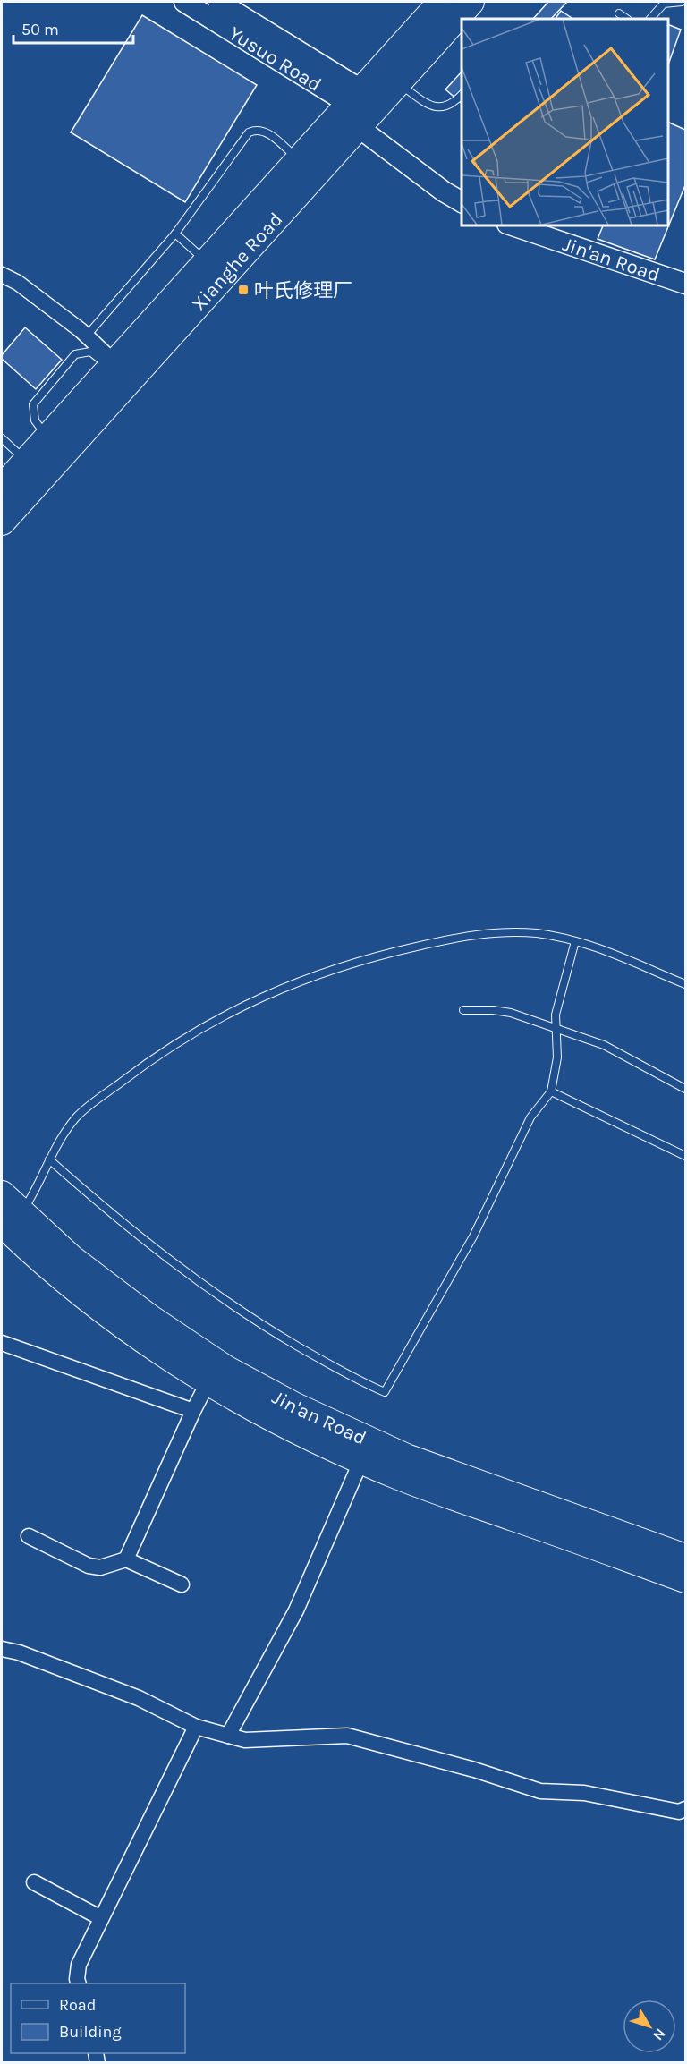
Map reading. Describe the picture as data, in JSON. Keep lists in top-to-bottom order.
{
  "streets": {
    "highway": ["Jin'an Road", "Xianghe Road"],
    "street": ["Yusuo Road"]
  },
  "crossings": [
    ["Yusuo Road", "Xianghe Road"]
  ],
  "places": {
    "transit": ["叶氏修理厂"]
  },
  "legend": ["Road", "Building"],
  "scale_bar": "50 m",
  "north": "bottom right"
}
